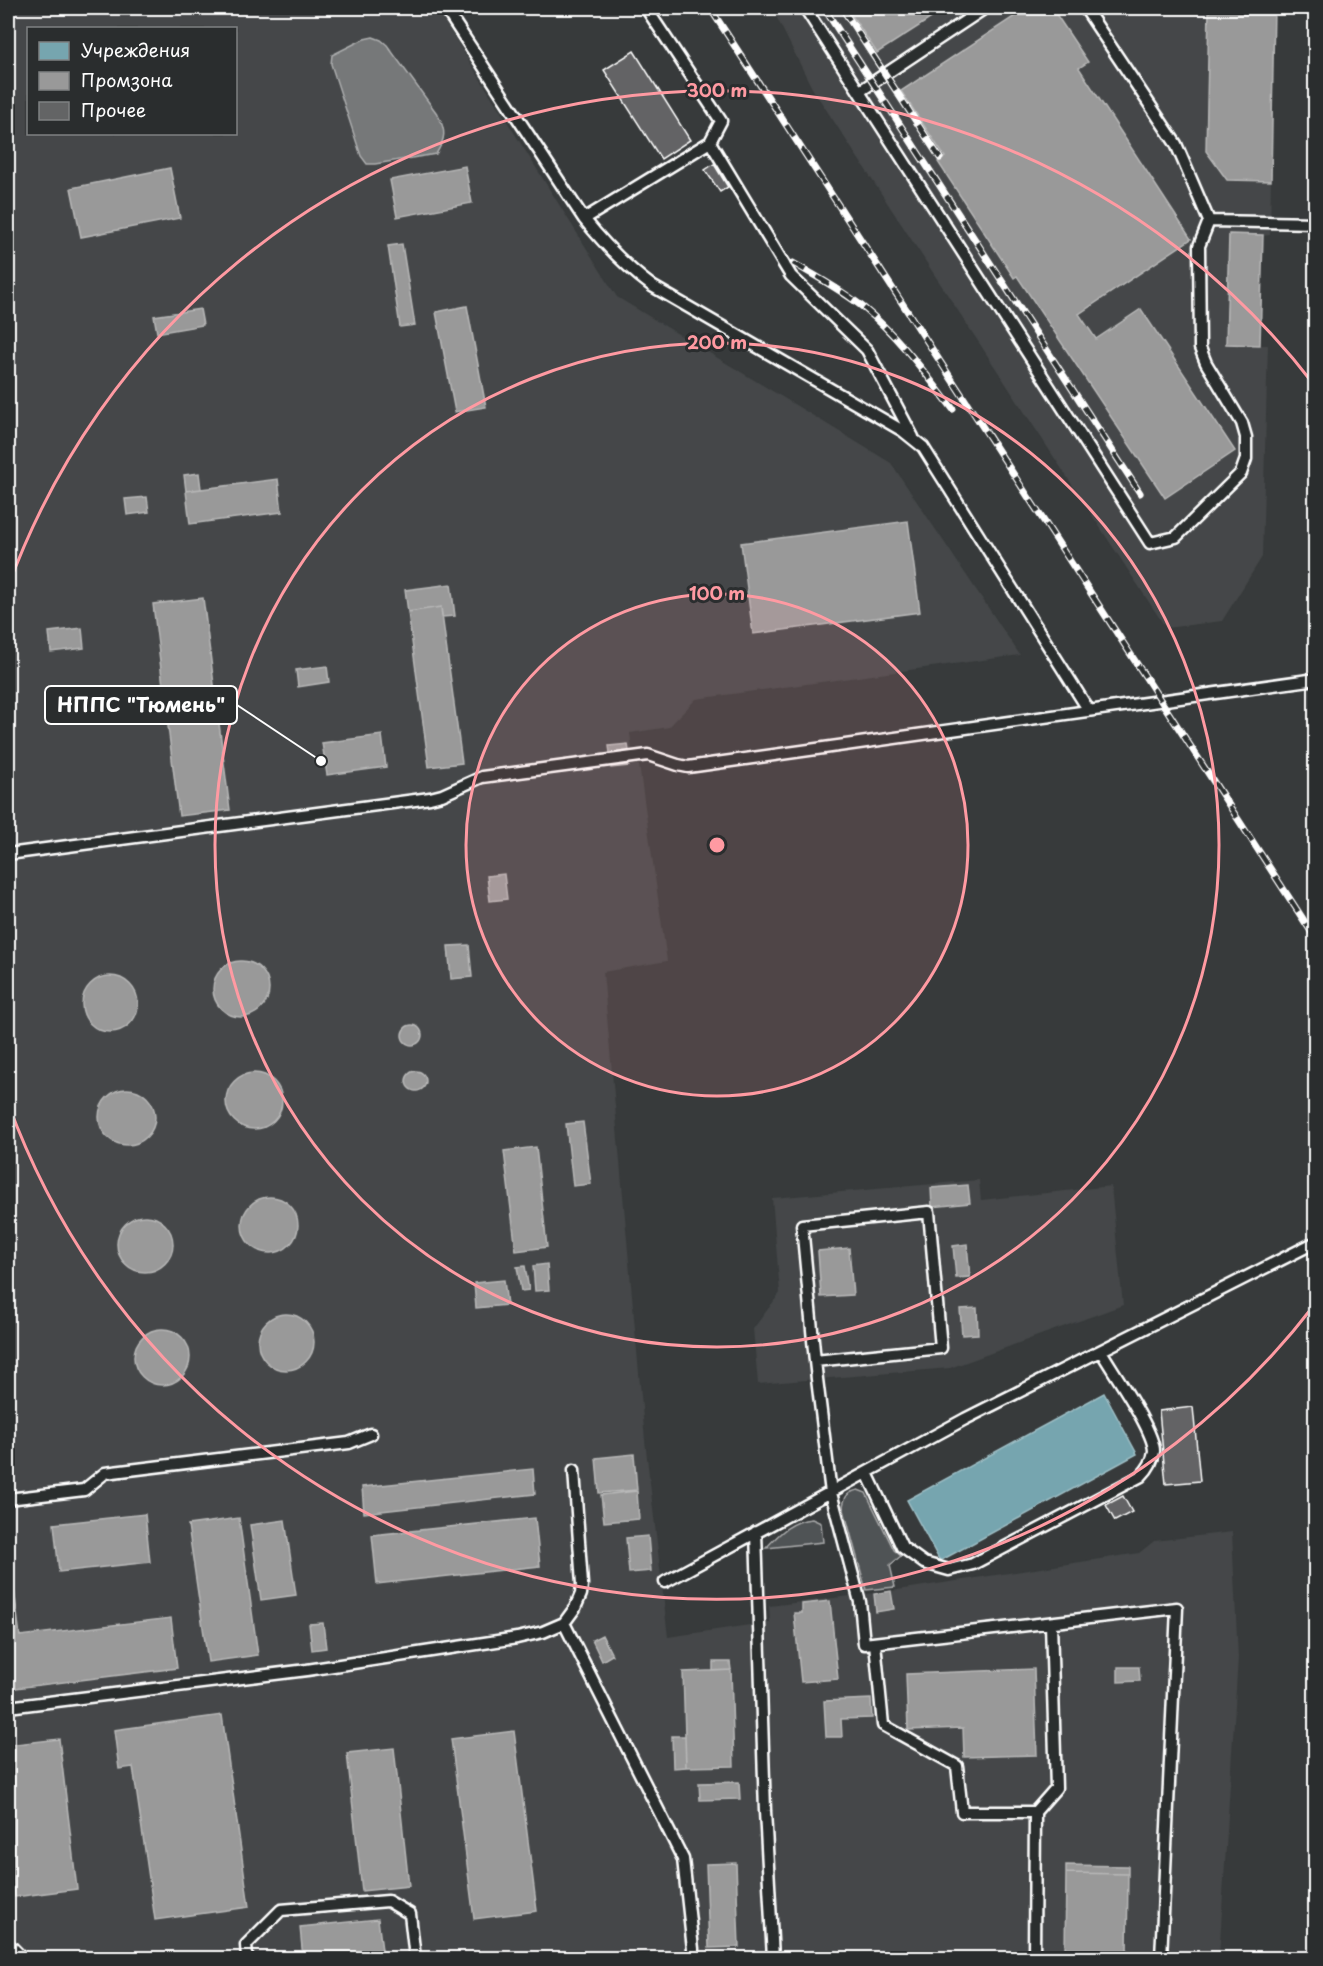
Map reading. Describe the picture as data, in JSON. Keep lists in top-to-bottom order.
{
  "places": ["НППС \"Тюмень\""],
  "legend": ["Учреждения", "Промзона", "Прочее"],
  "rings": ["300 m", "200 m", "100 m"]
}
